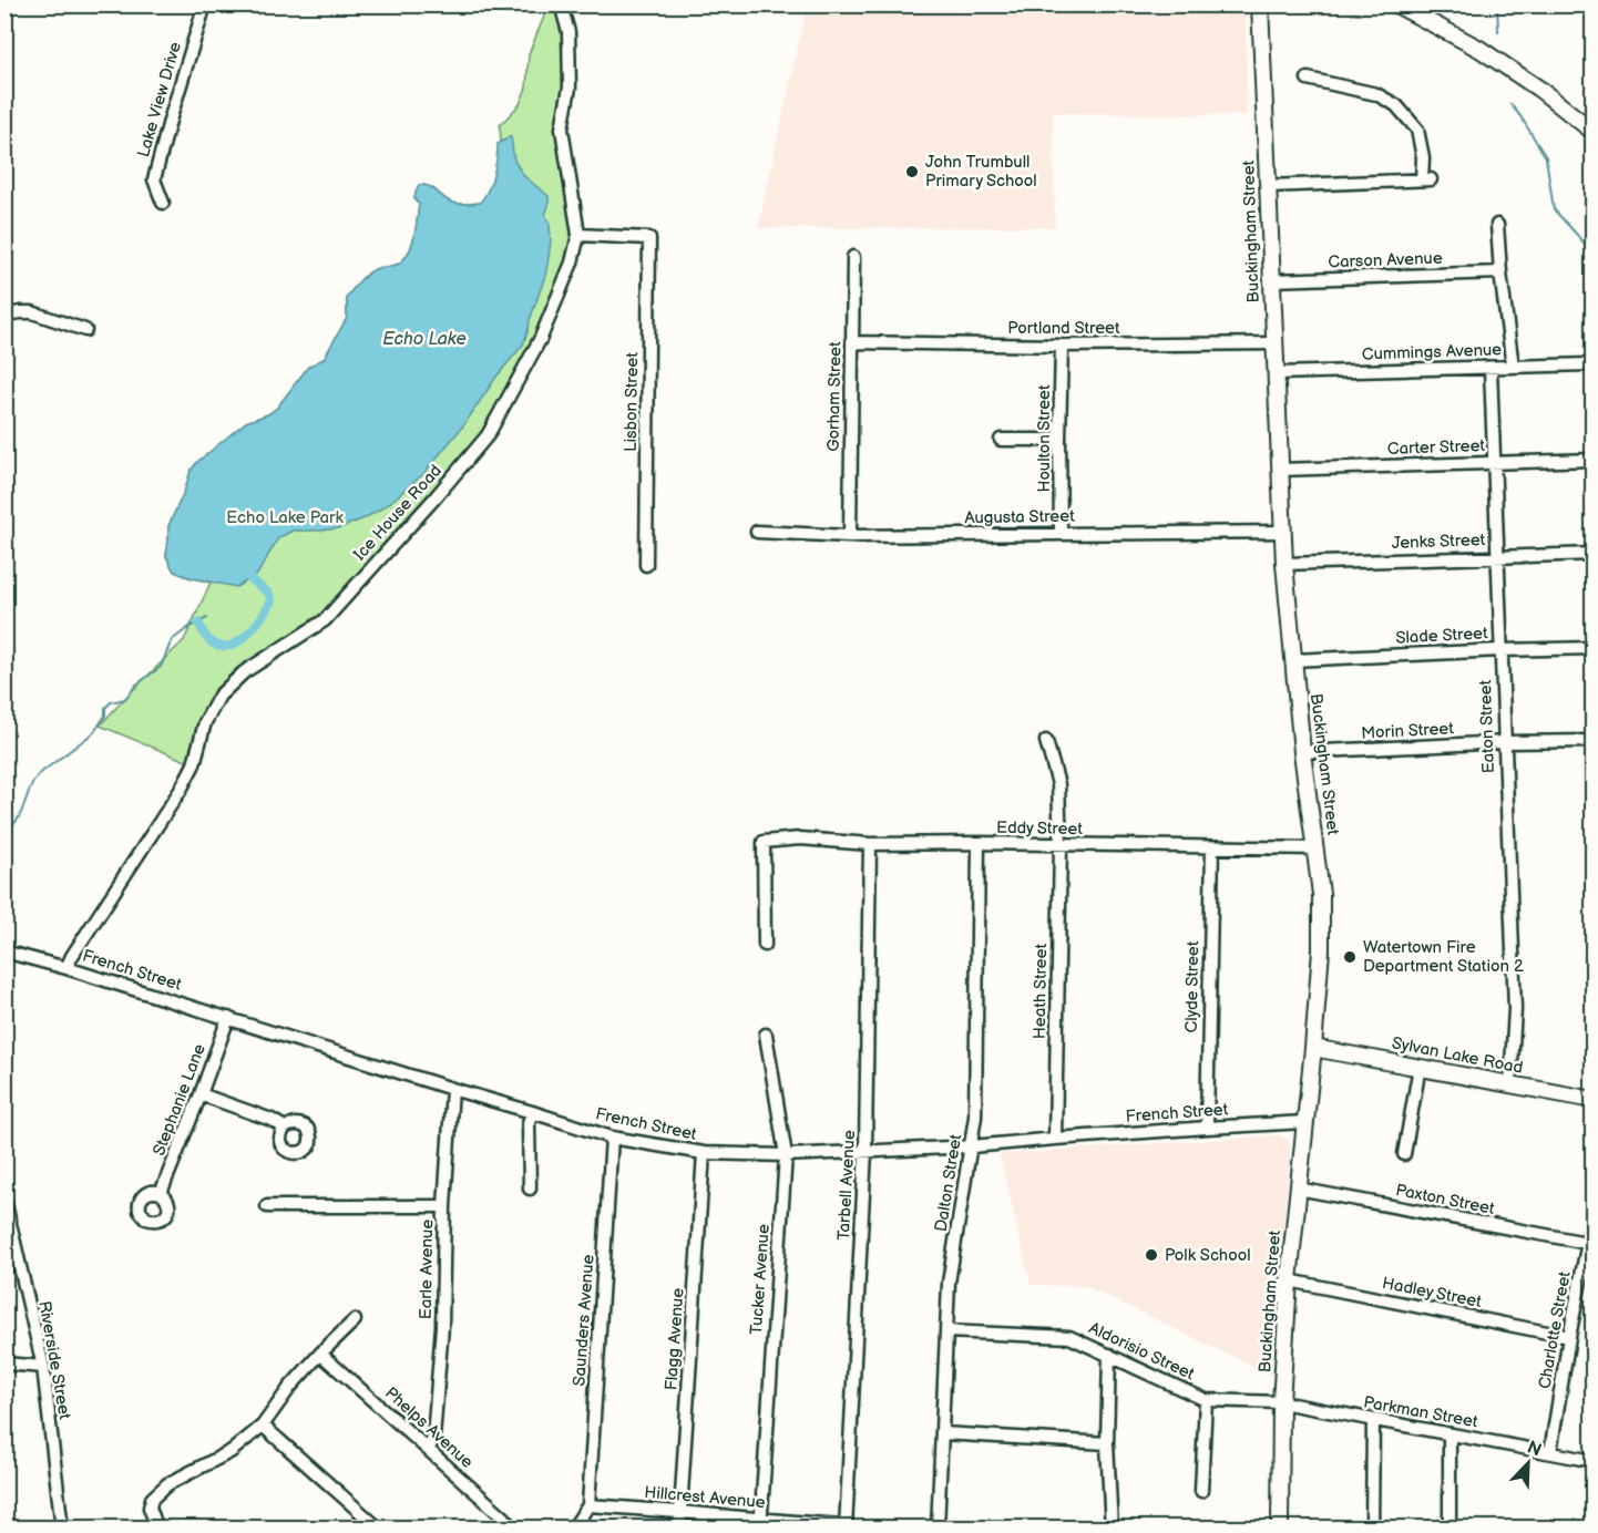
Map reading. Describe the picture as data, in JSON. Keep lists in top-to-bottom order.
{
  "streets": {
    "main road": ["Buckingham Street", "Sylvan Lake Road"],
    "street": [
      "Lake View Drive",
      "Carson Avenue",
      "Portland Street",
      "Cummings Avenue",
      "Gorham Street",
      "Lisbon Street",
      "Houlton Street",
      "Carter Street",
      "Ice House Road",
      "Augusta Street",
      "Jenks Street",
      "Slade Street",
      "Eaton Street",
      "Morin Street",
      "Eddy Street",
      "French Street",
      "Clyde Street",
      "Heath Street",
      "Stephanie Lane",
      "Dalton Street",
      "Tarbell Avenue",
      "Paxton Street",
      "Earle Avenue",
      "Tucker Avenue",
      "Hadley Street",
      "Saunders Avenue",
      "Charlotte Street",
      "Flagg Avenue",
      "Aldorisio Street",
      "Riverside Street",
      "Parkman Street",
      "Phelps Avenue",
      "Hillcrest Avenue"
    ]
  },
  "crossings": [
    ["Buckingham Street", "Carson Avenue"],
    ["Buckingham Street", "Portland Street"],
    ["Buckingham Street", "Cummings Avenue"],
    ["Buckingham Street", "Carter Street"],
    ["Buckingham Street", "Augusta Street"],
    ["Buckingham Street", "Jenks Street"],
    ["Buckingham Street", "Slade Street"],
    ["Buckingham Street", "Morin Street"],
    ["Buckingham Street", "Eddy Street"],
    ["Buckingham Street", "French Street"],
    ["Buckingham Street", "Sylvan Lake Road"],
    ["Buckingham Street", "Paxton Street"],
    ["Buckingham Street", "Hadley Street"],
    ["Buckingham Street", "Aldorisio Street"],
    ["Buckingham Street", "Parkman Street"],
    ["Portland Street", "Gorham Street"],
    ["Portland Street", "Houlton Street"],
    ["Cummings Avenue", "Eaton Street"],
    ["Gorham Street", "Augusta Street"],
    ["Lisbon Street", "Ice House Road"],
    ["Houlton Street", "Augusta Street"],
    ["Carter Street", "Eaton Street"],
    ["Ice House Road", "French Street"],
    ["Jenks Street", "Eaton Street"],
    ["Slade Street", "Eaton Street"],
    ["Eaton Street", "Morin Street"],
    ["Eaton Street", "Sylvan Lake Road"],
    ["Eddy Street", "Clyde Street"],
    ["Eddy Street", "Heath Street"],
    ["Eddy Street", "Dalton Street"],
    ["Eddy Street", "Tarbell Avenue"],
    ["French Street", "Clyde Street"],
    ["French Street", "Heath Street"],
    ["French Street", "Stephanie Lane"],
    ["French Street", "Dalton Street"],
    ["French Street", "Tarbell Avenue"],
    ["French Street", "Earle Avenue"],
    ["French Street", "Tucker Avenue"],
    ["French Street", "Saunders Avenue"],
    ["French Street", "Flagg Avenue"],
    ["Dalton Street", "Aldorisio Street"],
    ["Tarbell Avenue", "Hillcrest Avenue"],
    ["Paxton Street", "Charlotte Street"],
    ["Earle Avenue", "Phelps Avenue"],
    ["Tucker Avenue", "Hillcrest Avenue"],
    ["Hadley Street", "Charlotte Street"],
    ["Saunders Avenue", "Hillcrest Avenue"],
    ["Charlotte Street", "Parkman Street"],
    ["Flagg Avenue", "Hillcrest Avenue"],
    ["Aldorisio Street", "Parkman Street"]
  ],
  "water": ["Echo Lake"],
  "parks": ["Echo Lake Park"],
  "places": ["John Trumbull Primary School", "Watertown Fire Department Station 2", "Polk School"],
  "north": "top right"
}
